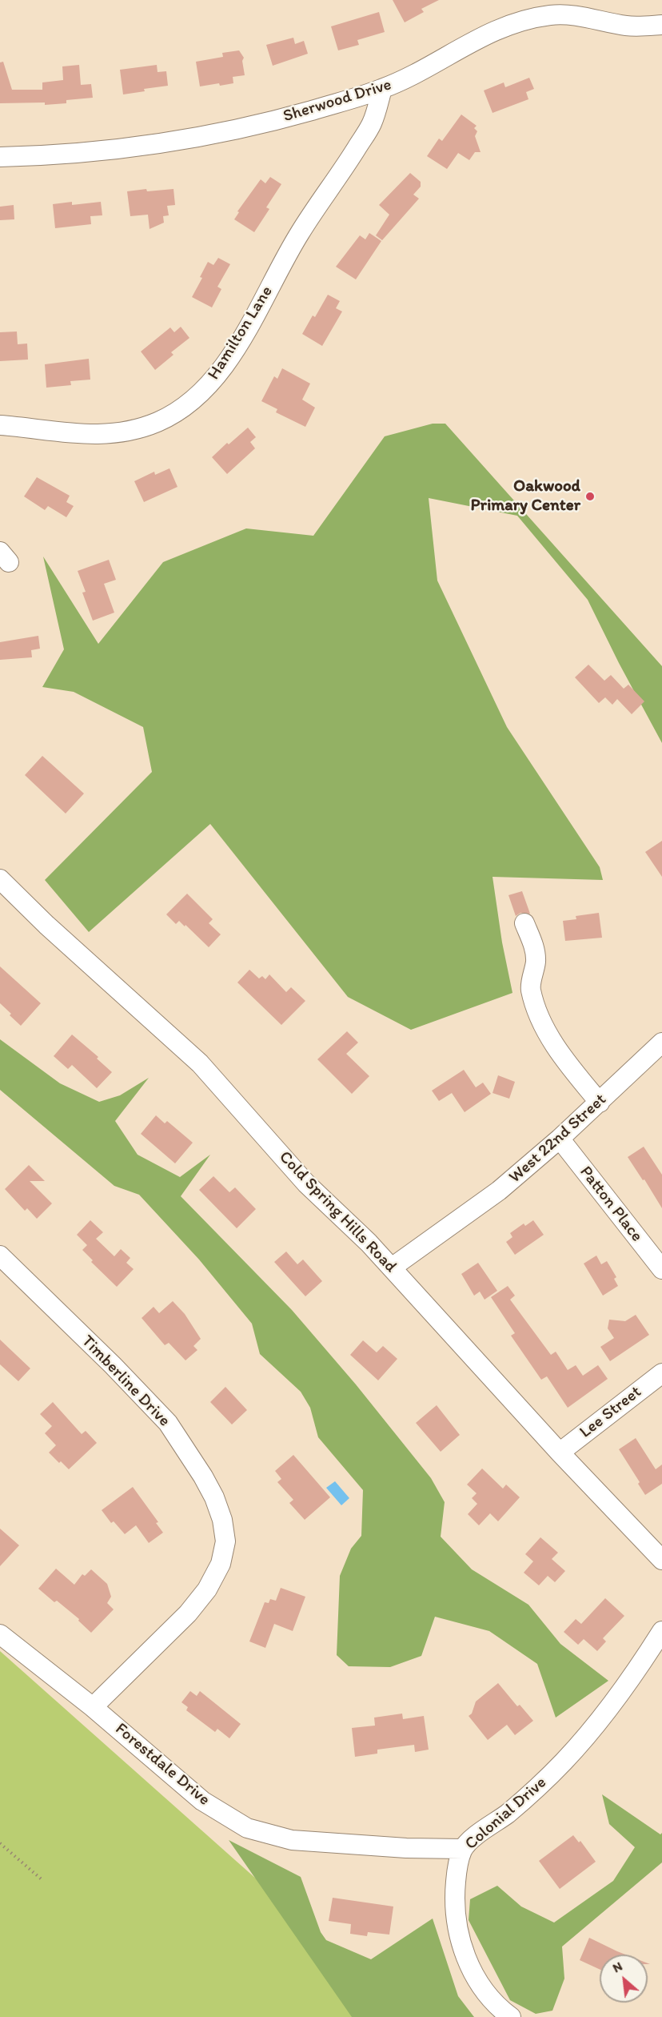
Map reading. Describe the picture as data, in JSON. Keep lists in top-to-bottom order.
{
  "streets": {
    "street": [
      "Sherwood Drive",
      "Hamilton Lane",
      "West 22nd Street",
      "Patton Place",
      "Cold Spring Hills Road",
      "Timberline Drive",
      "Lee Street",
      "Forestdale Drive",
      "Colonial Drive"
    ]
  },
  "crossings": [
    ["Sherwood Drive", "Hamilton Lane"],
    ["West 22nd Street", "Patton Place"],
    ["West 22nd Street", "Cold Spring Hills Road"],
    ["Cold Spring Hills Road", "Lee Street"],
    ["Timberline Drive", "Forestdale Drive"],
    ["Forestdale Drive", "Colonial Drive"]
  ],
  "places": ["Oakwood Primary Center"],
  "north": "top left"
}
